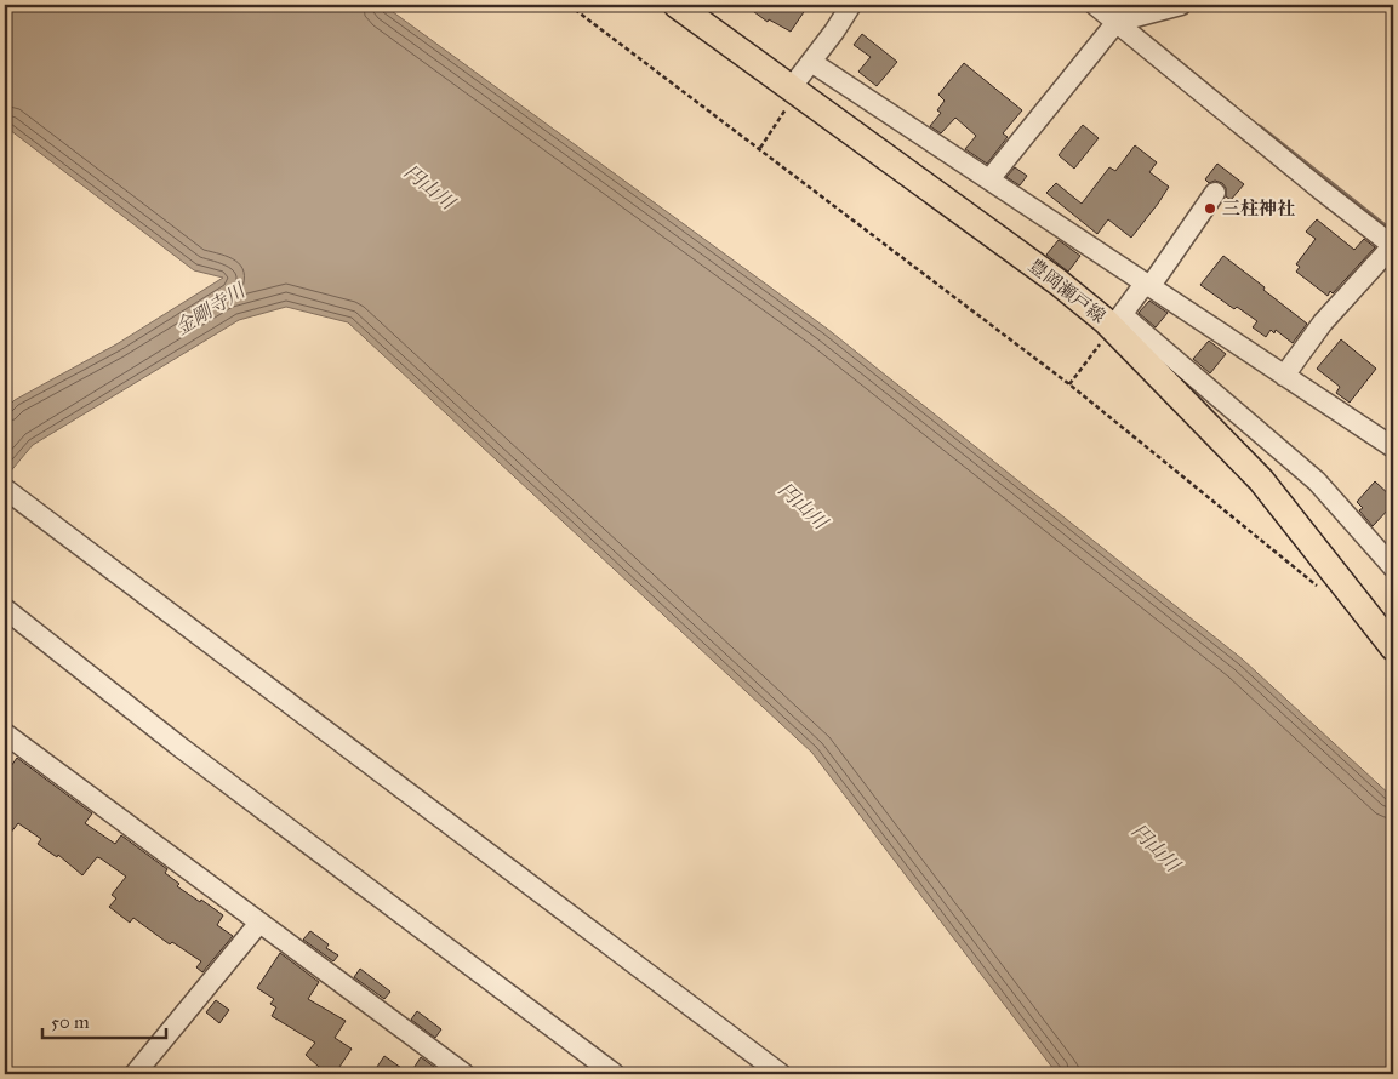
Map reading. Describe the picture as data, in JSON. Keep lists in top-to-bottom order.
{
  "streets": {
    "main road": ["豊岡瀬戸線"]
  },
  "water": ["円山川", "金剛寺川"],
  "places": ["三柱神社"],
  "scale_bar": "50 m"
}
